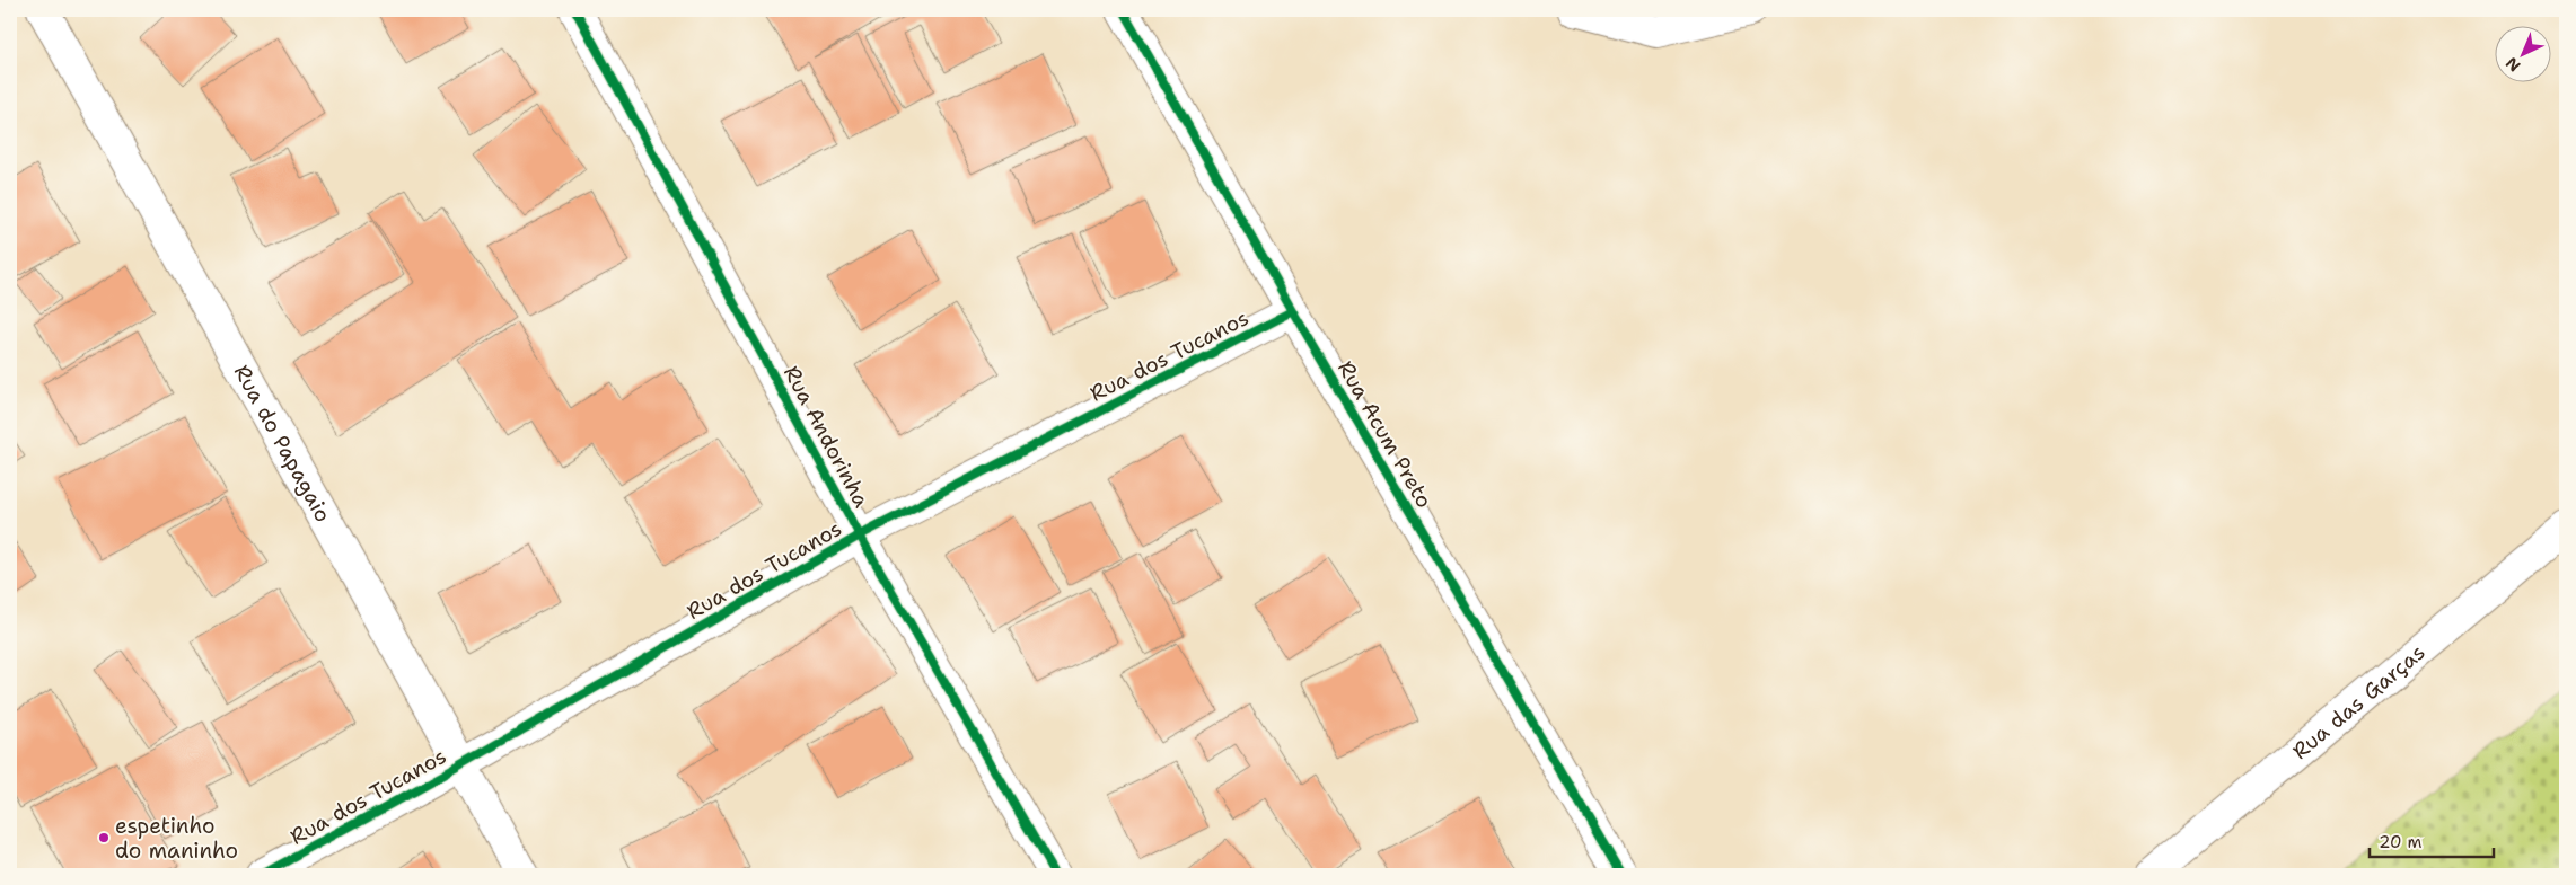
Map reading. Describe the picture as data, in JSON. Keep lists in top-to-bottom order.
{
  "streets": {
    "street": [
      "Rua dos Tucanos",
      "Rua Acum Preto",
      "Rua Andorinha",
      "Rua do Papagaio",
      "Rua das Garças"
    ]
  },
  "crossings": [
    ["Rua dos Tucanos", "Rua Acum Preto"],
    ["Rua dos Tucanos", "Rua Andorinha"],
    ["Rua dos Tucanos", "Rua do Papagaio"]
  ],
  "places": ["espetinho do maninho"],
  "scale_bar": "20 m",
  "north": "bottom left"
}
